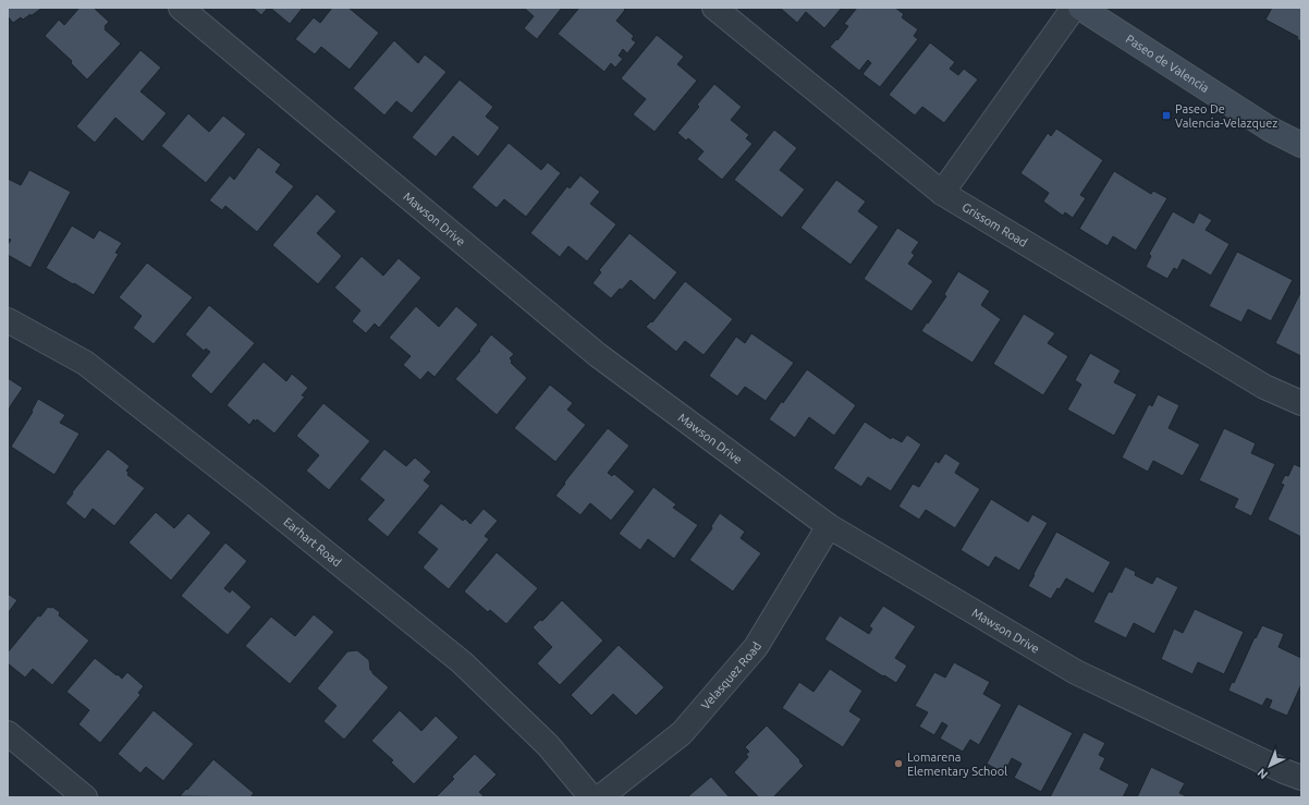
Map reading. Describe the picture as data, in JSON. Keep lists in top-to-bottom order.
{
  "streets": {
    "main road": ["Paseo de Valencia"],
    "street": [
      "Mawson Drive",
      "Grissom Road",
      "Earhart Road",
      "Velasquez Road"
    ]
  },
  "crossings": [
    ["Mawson Drive", "Velasquez Road"]
  ],
  "places": {
    "transit": ["Paseo De Valencia-Velazquez"],
    "other": ["Lomarena Elementary School"]
  },
  "north": "bottom left"
}
